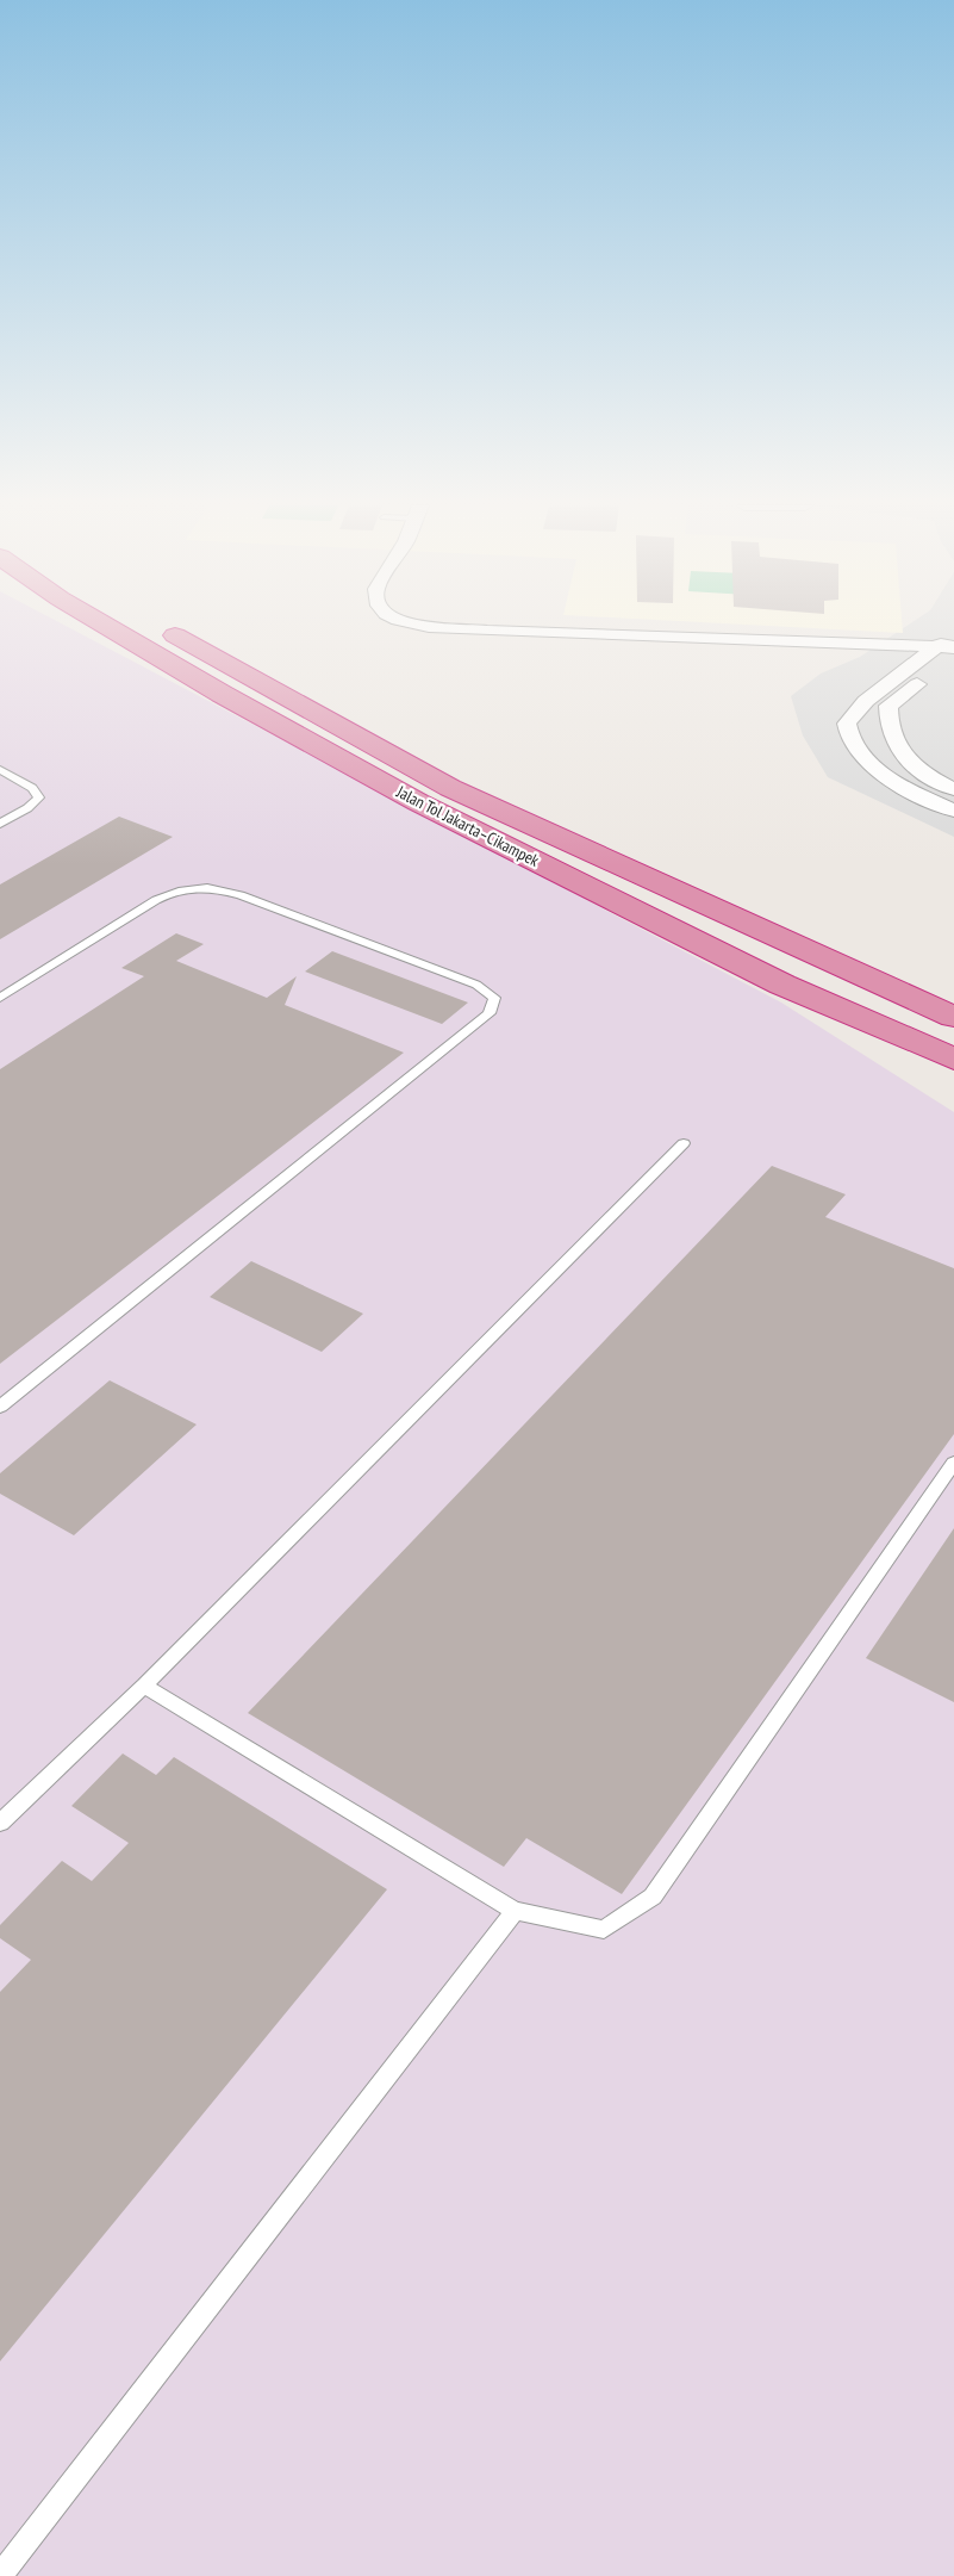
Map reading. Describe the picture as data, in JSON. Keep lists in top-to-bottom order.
{
  "streets": {
    "highway": ["Jalan Tol Jakarta–Cikampek"]
  }
}
